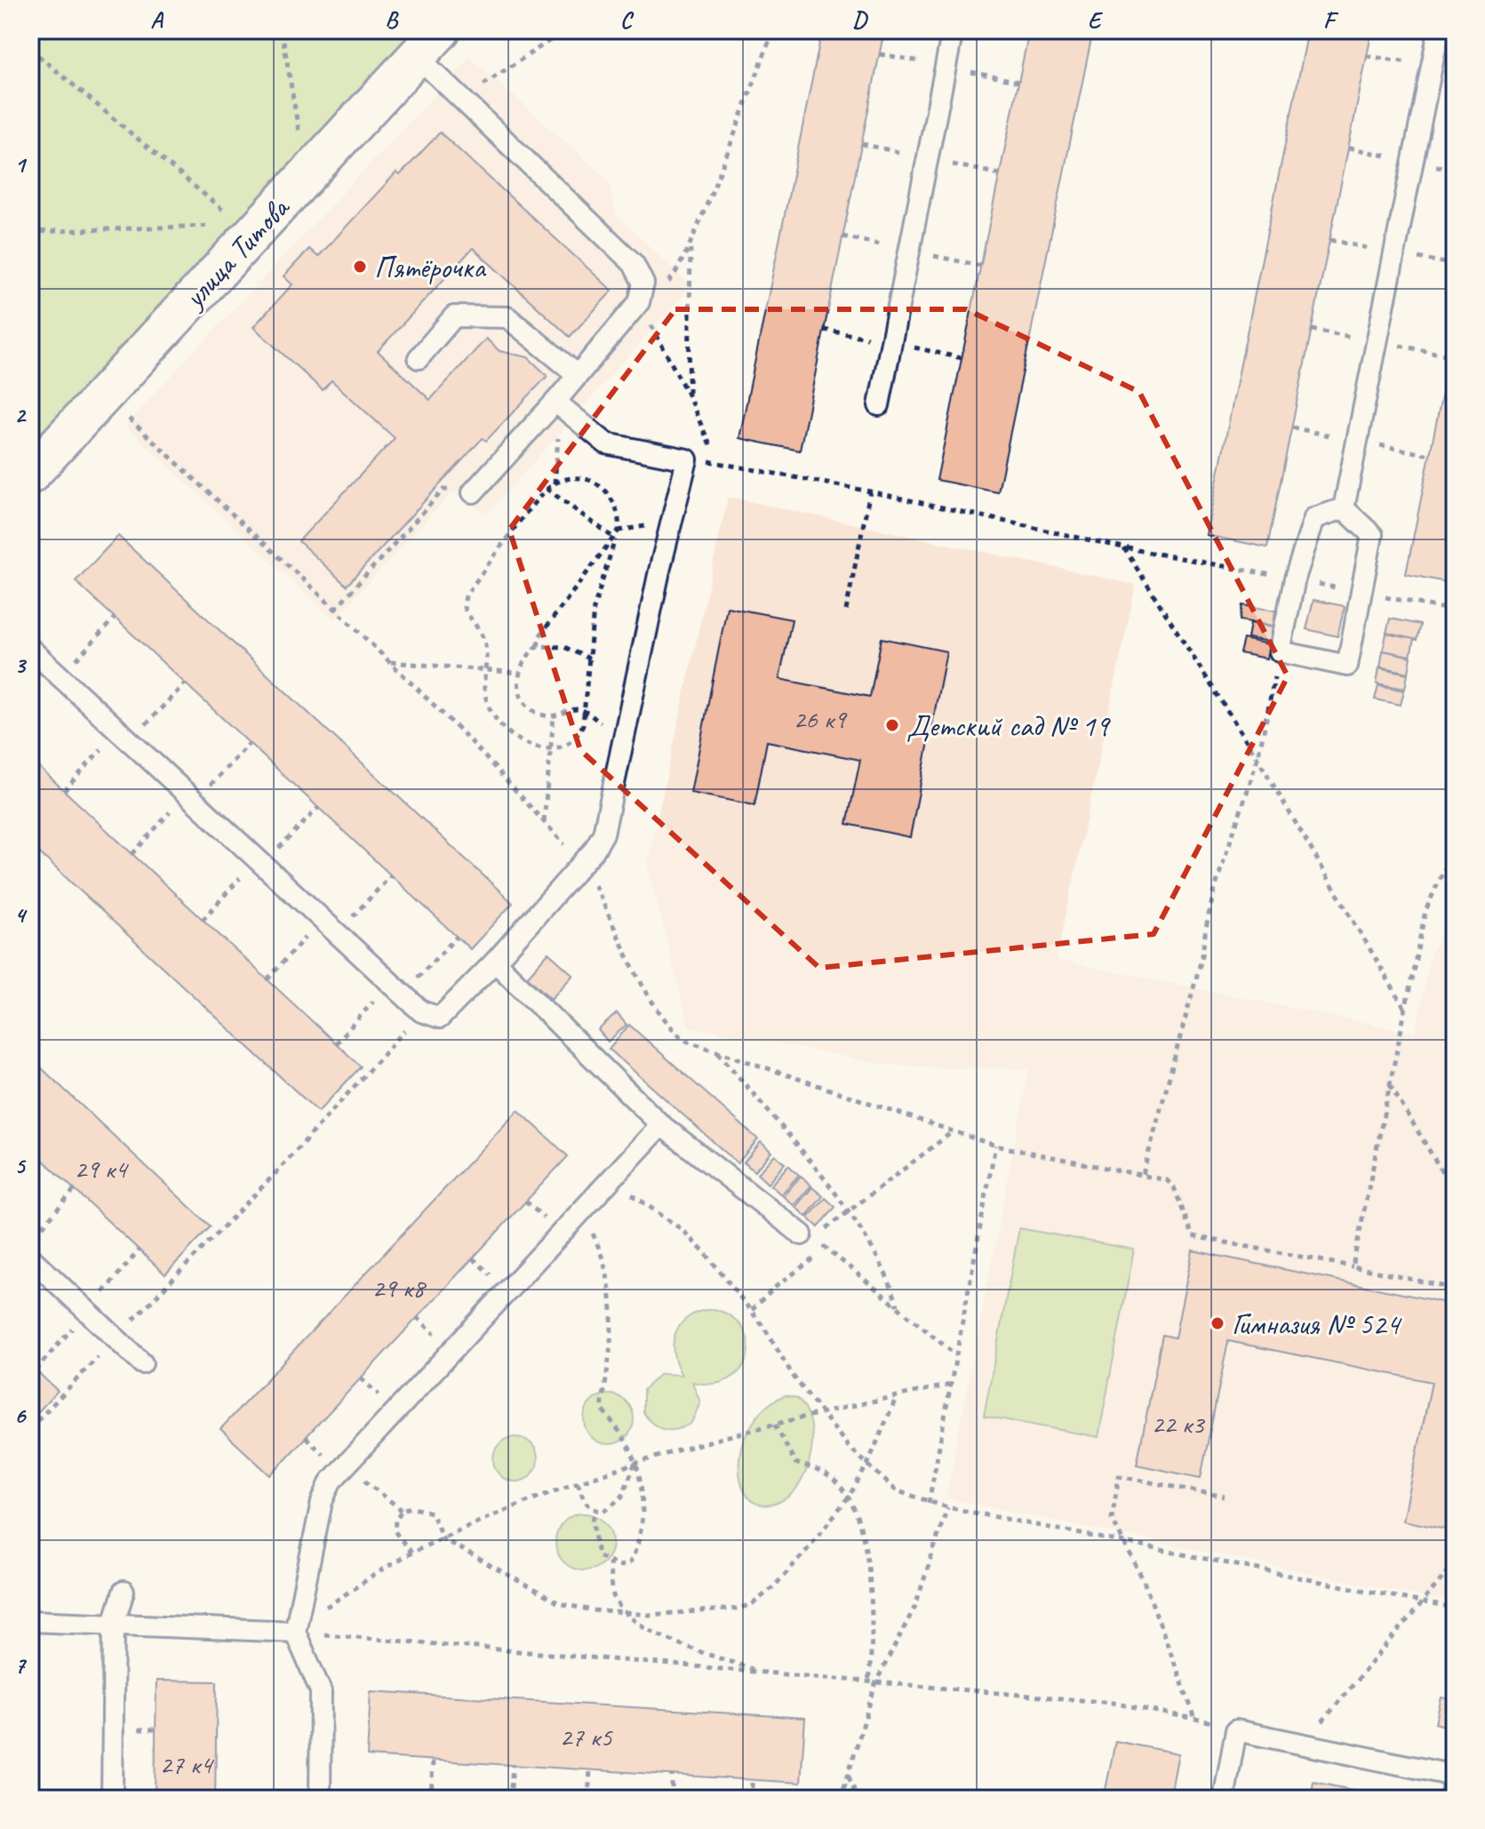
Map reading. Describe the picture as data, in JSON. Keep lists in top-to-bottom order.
{
  "streets": {
    "street": ["улица Титова"]
  },
  "places": ["Пятёрочка", "Детский сад № 19", "Гимназия № 524"],
  "house_numbers": [
    "26 к9",
    "29 к4",
    "29 к8",
    "22 к3",
    "27 к5",
    "27 к4"
  ],
  "grid": {
    "columns": [
      "A",
      "B",
      "C",
      "D",
      "E",
      "F"
    ],
    "rows": [
      "1",
      "2",
      "3",
      "4",
      "5",
      "6",
      "7"
    ]
  }
}
